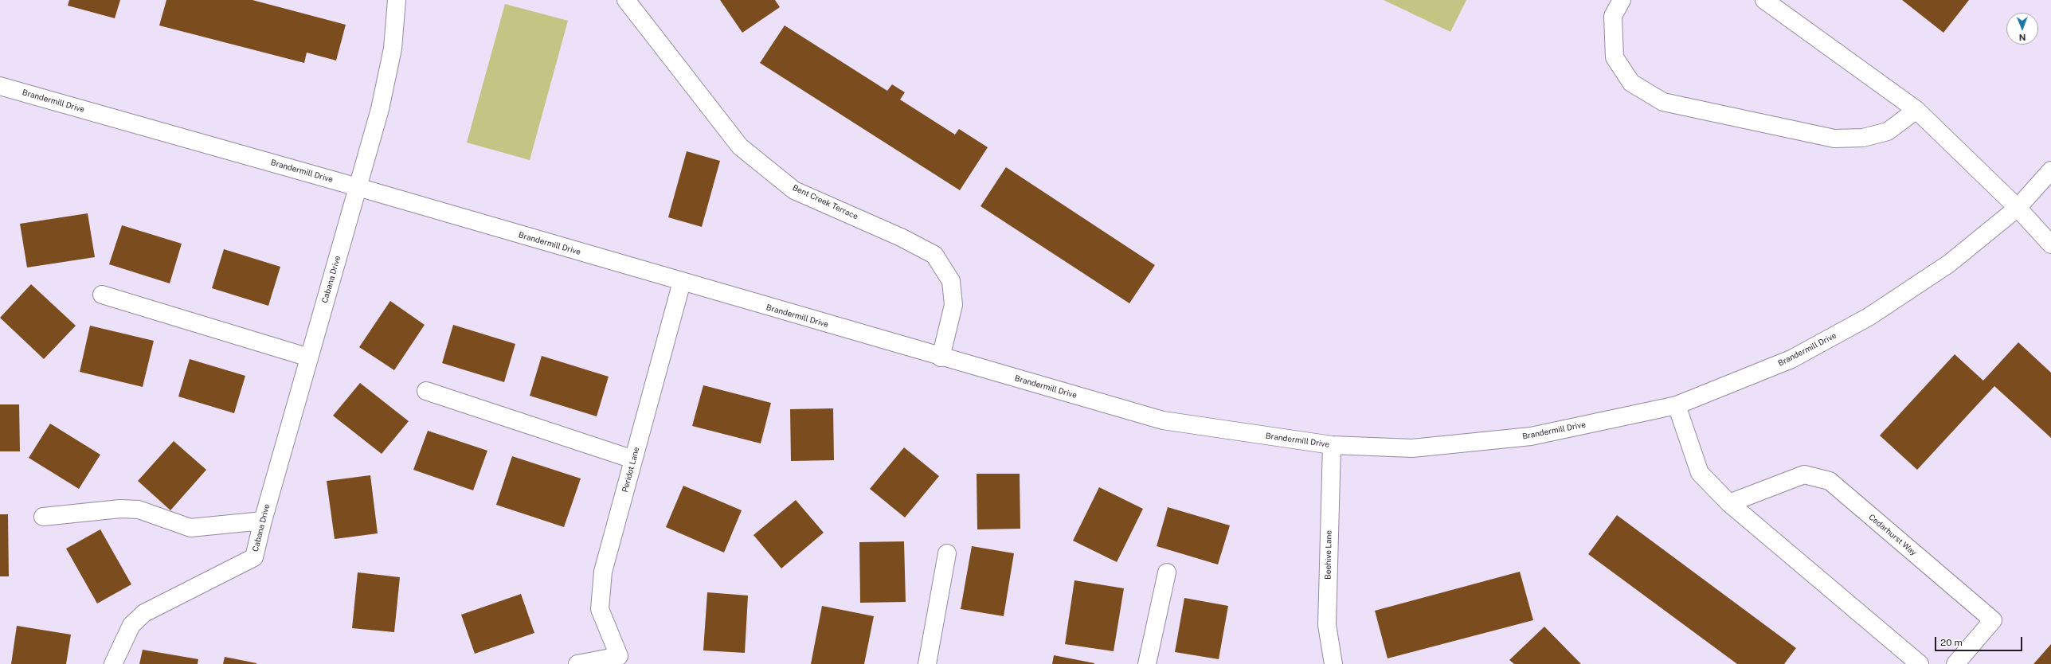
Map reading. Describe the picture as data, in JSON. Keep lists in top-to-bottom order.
{
  "streets": {
    "street": [
      "Brandermill Drive",
      "Bent Creek Terrace",
      "Cabana Drive",
      "Peridot Lane",
      "Cedarhurst Way",
      "Beehive Lane"
    ]
  },
  "crossings": [
    ["Brandermill Drive", "Bent Creek Terrace"],
    ["Brandermill Drive", "Cabana Drive"],
    ["Brandermill Drive", "Peridot Lane"],
    ["Brandermill Drive", "Beehive Lane"]
  ],
  "scale_bar": "20 m",
  "north": "bottom"
}
